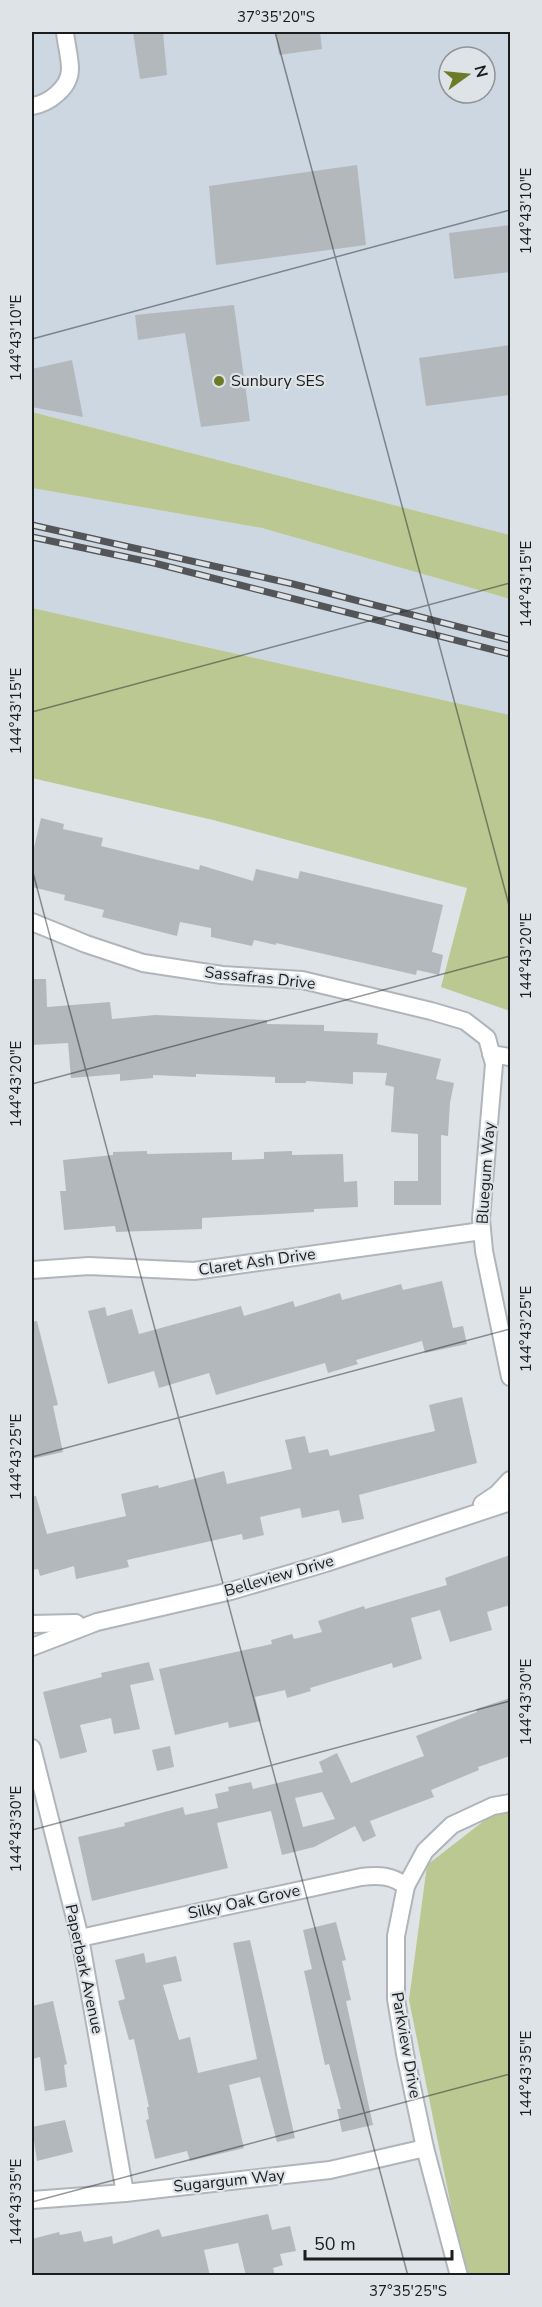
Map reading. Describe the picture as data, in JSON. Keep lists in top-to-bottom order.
{
  "streets": {
    "street": [
      "Sassafras Drive",
      "Bluegum Way",
      "Claret Ash Drive",
      "Belleview Drive",
      "Silky Oak Grove",
      "Paperbark Avenue",
      "Parkview Drive",
      "Sugargum Way"
    ]
  },
  "crossings": [
    ["Sassafras Drive", "Bluegum Way"],
    ["Bluegum Way", "Claret Ash Drive"],
    ["Silky Oak Grove", "Paperbark Avenue"],
    ["Silky Oak Grove", "Parkview Drive"],
    ["Paperbark Avenue", "Sugargum Way"],
    ["Parkview Drive", "Sugargum Way"]
  ],
  "places": ["Sunbury SES"],
  "scale_bar": "50 m",
  "north": "right",
  "coordinates": [
    "37°35'20\"S",
    "144°43'10\"E",
    "144°43'15\"E",
    "144°43'20\"E",
    "144°43'25\"E",
    "144°43'30\"E",
    "144°43'35\"E",
    "37°35'25\"S"
  ]
}
